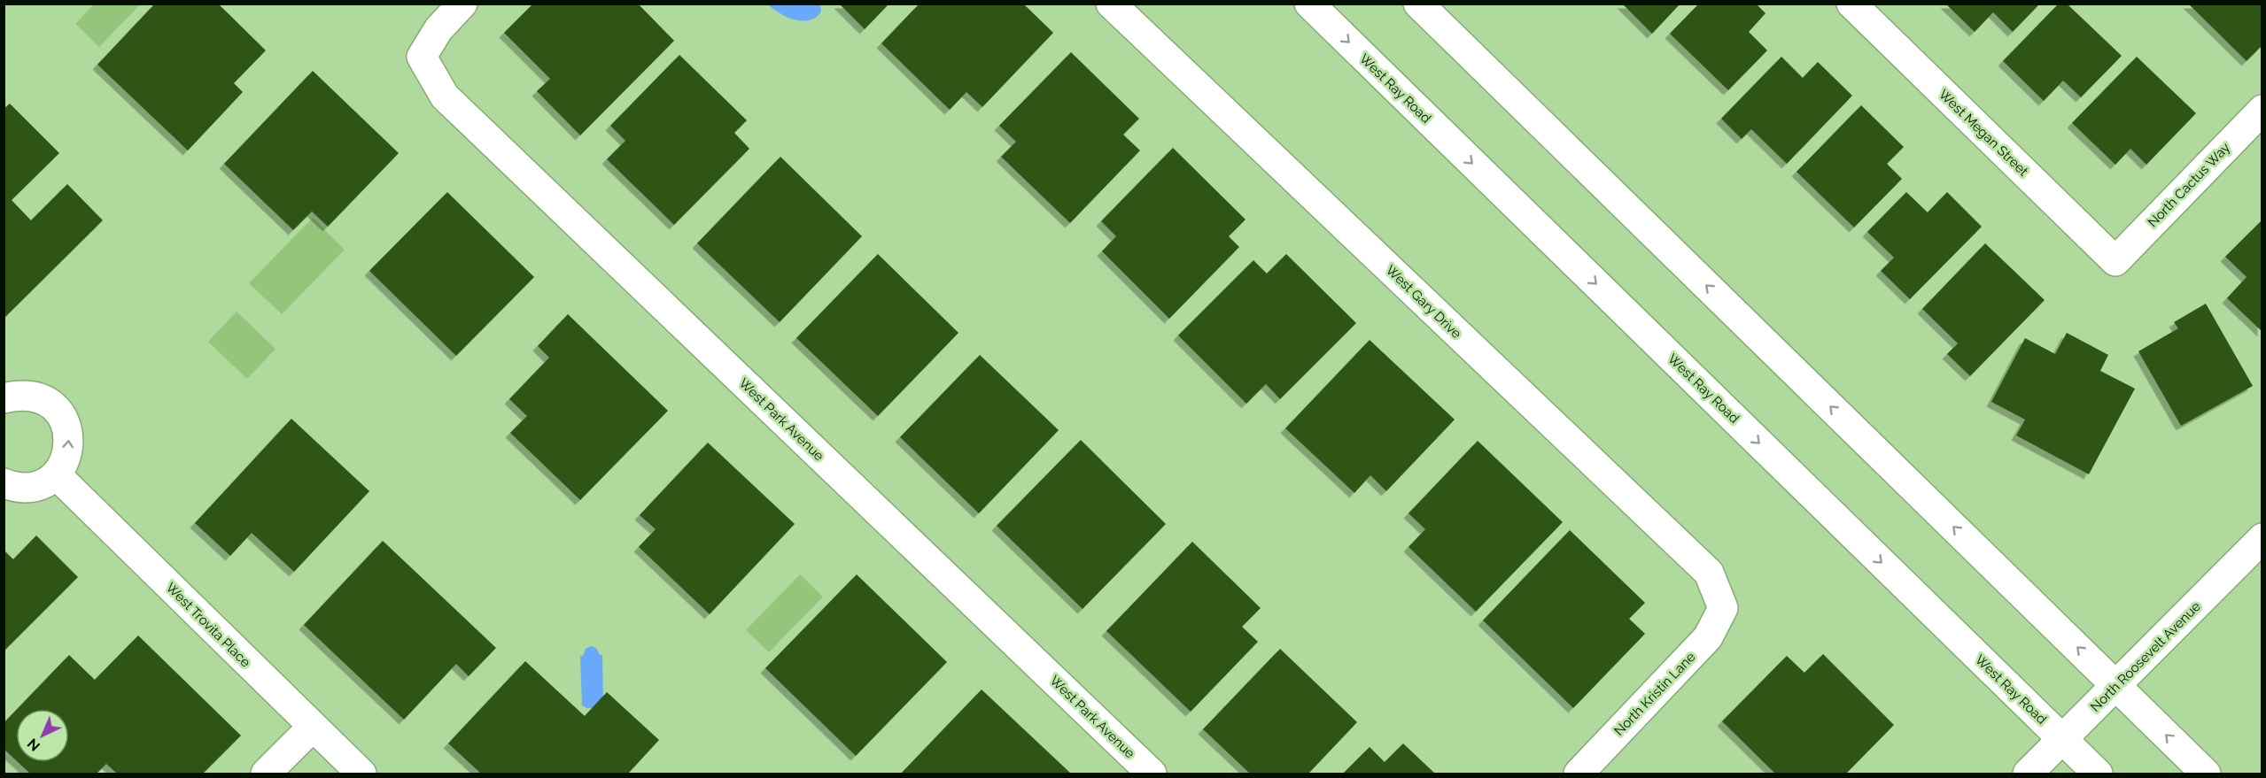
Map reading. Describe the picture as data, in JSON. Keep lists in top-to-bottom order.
{
  "streets": {
    "street": [
      "West Ray Road",
      "West Megan Street",
      "North Cactus Way",
      "West Gary Drive",
      "West Park Avenue",
      "West Trovita Place",
      "North Roosevelt Avenue",
      "North Kristin Lane"
    ]
  },
  "crossings": [
    ["West Ray Road", "North Roosevelt Avenue"],
    ["West Megan Street", "North Cactus Way"],
    ["West Gary Drive", "North Kristin Lane"]
  ],
  "north": "bottom left"
}
